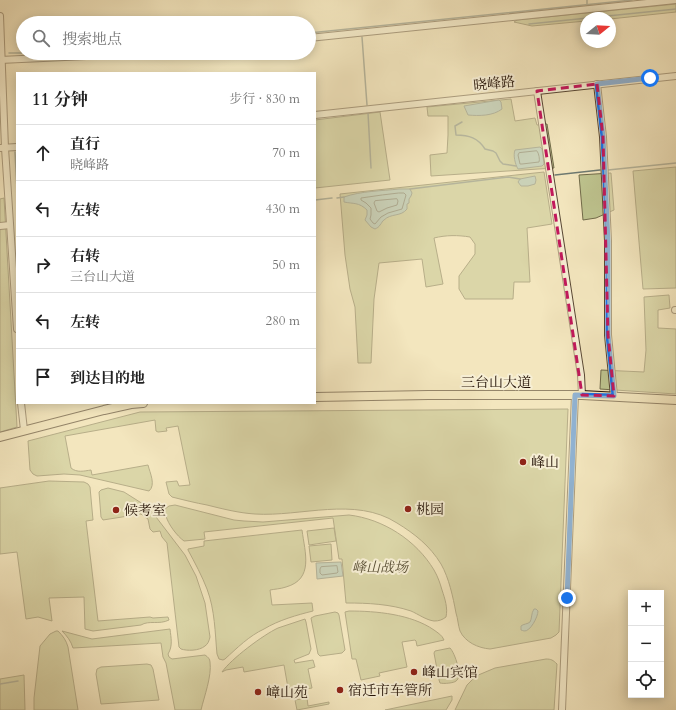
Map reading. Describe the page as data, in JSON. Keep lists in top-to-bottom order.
{
  "streets": {
    "main road": ["三台山大道"],
    "street": ["晓峰路"]
  },
  "parks": ["峰山战场"],
  "places": [
    "峰山",
    "桃园",
    "候考室",
    "峰山宾馆",
    "宿迁市车管所",
    "嶂山苑"
  ],
  "north": "right",
  "page": {
    "search": "搜索地点",
    "heading": ["11 分钟", "步行 · 830 m"],
    "list": [
      ["直行", "晓峰路", "70 m"],
      ["左转", "430 m"],
      ["右转", "三台山大道", "50 m"],
      ["左转", "280 m"],
      "到达目的地"
    ],
    "map_buttons": ["+", "−"]
  }
}
